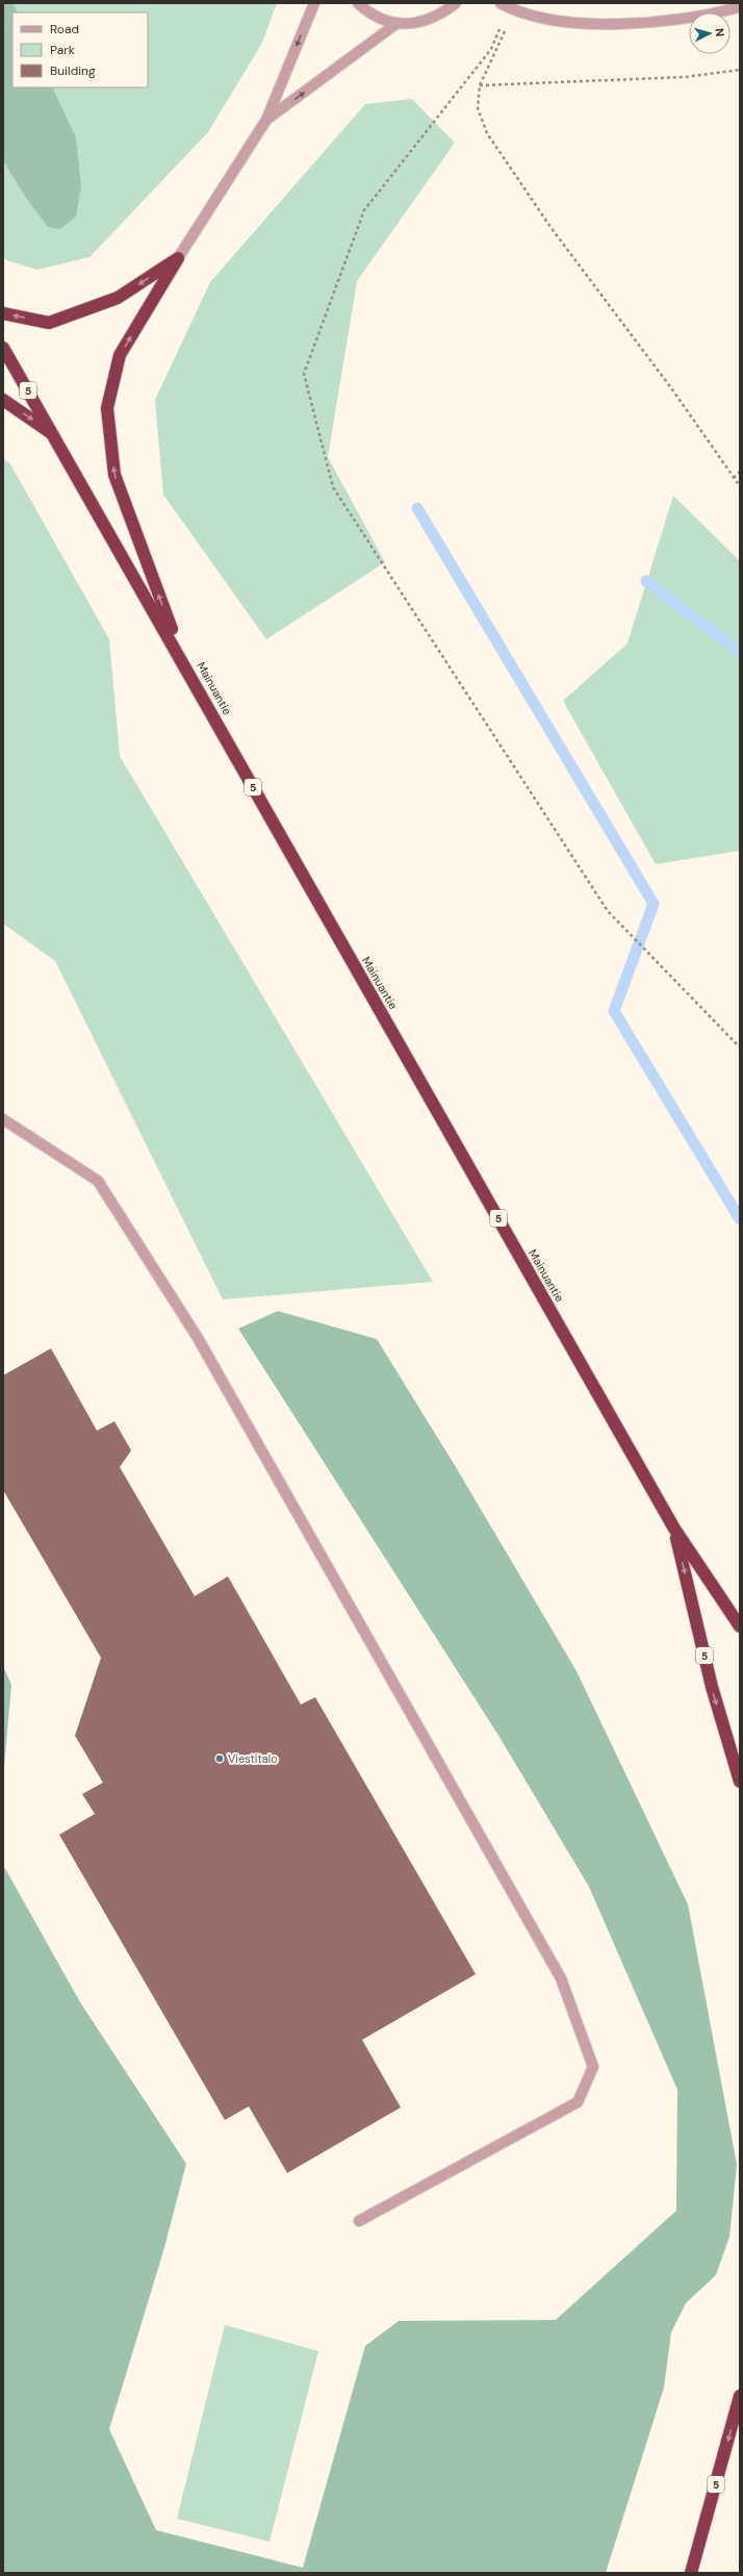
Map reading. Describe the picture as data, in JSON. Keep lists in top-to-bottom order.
{
  "streets": {
    "highway": ["5", "Mainuantie"]
  },
  "crossings": [
    ["5", "Mainuantie"]
  ],
  "places": ["Viestitalo"],
  "legend": ["Road", "Park", "Building"],
  "north": "right"
}
